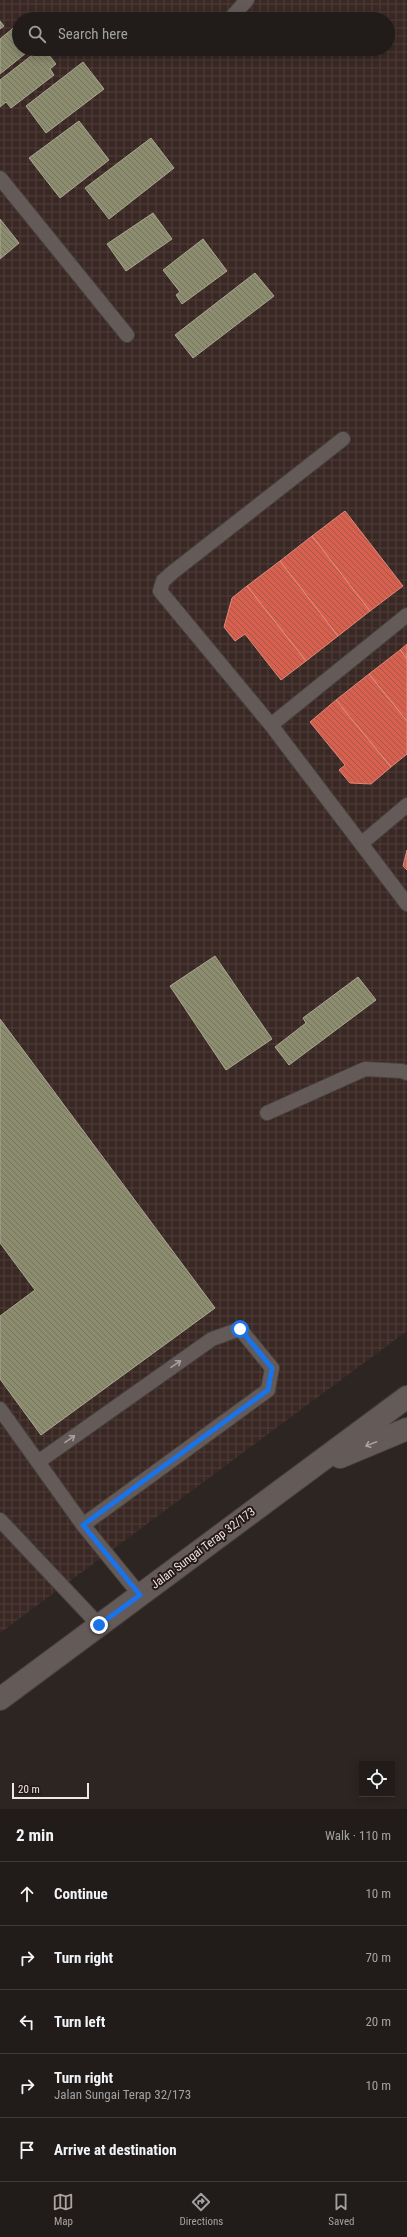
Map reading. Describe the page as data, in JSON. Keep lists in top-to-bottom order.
{
  "streets": {
    "street": ["Jalan Sungai Terap 32/173"]
  },
  "scale_bar": "20 m",
  "page": {
    "search": "Search here",
    "scale": "20 m",
    "heading": ["2 min", "Walk · 110 m"],
    "list": [
      ["Continue", "10 m"],
      ["Turn right", "70 m"],
      ["Turn left", "20 m"],
      ["Turn right", "Jalan Sungai Terap 32/173", "10 m"],
      "Arrive at destination"
    ],
    "nav": ["Map", "Directions", "Saved"]
  }
}
